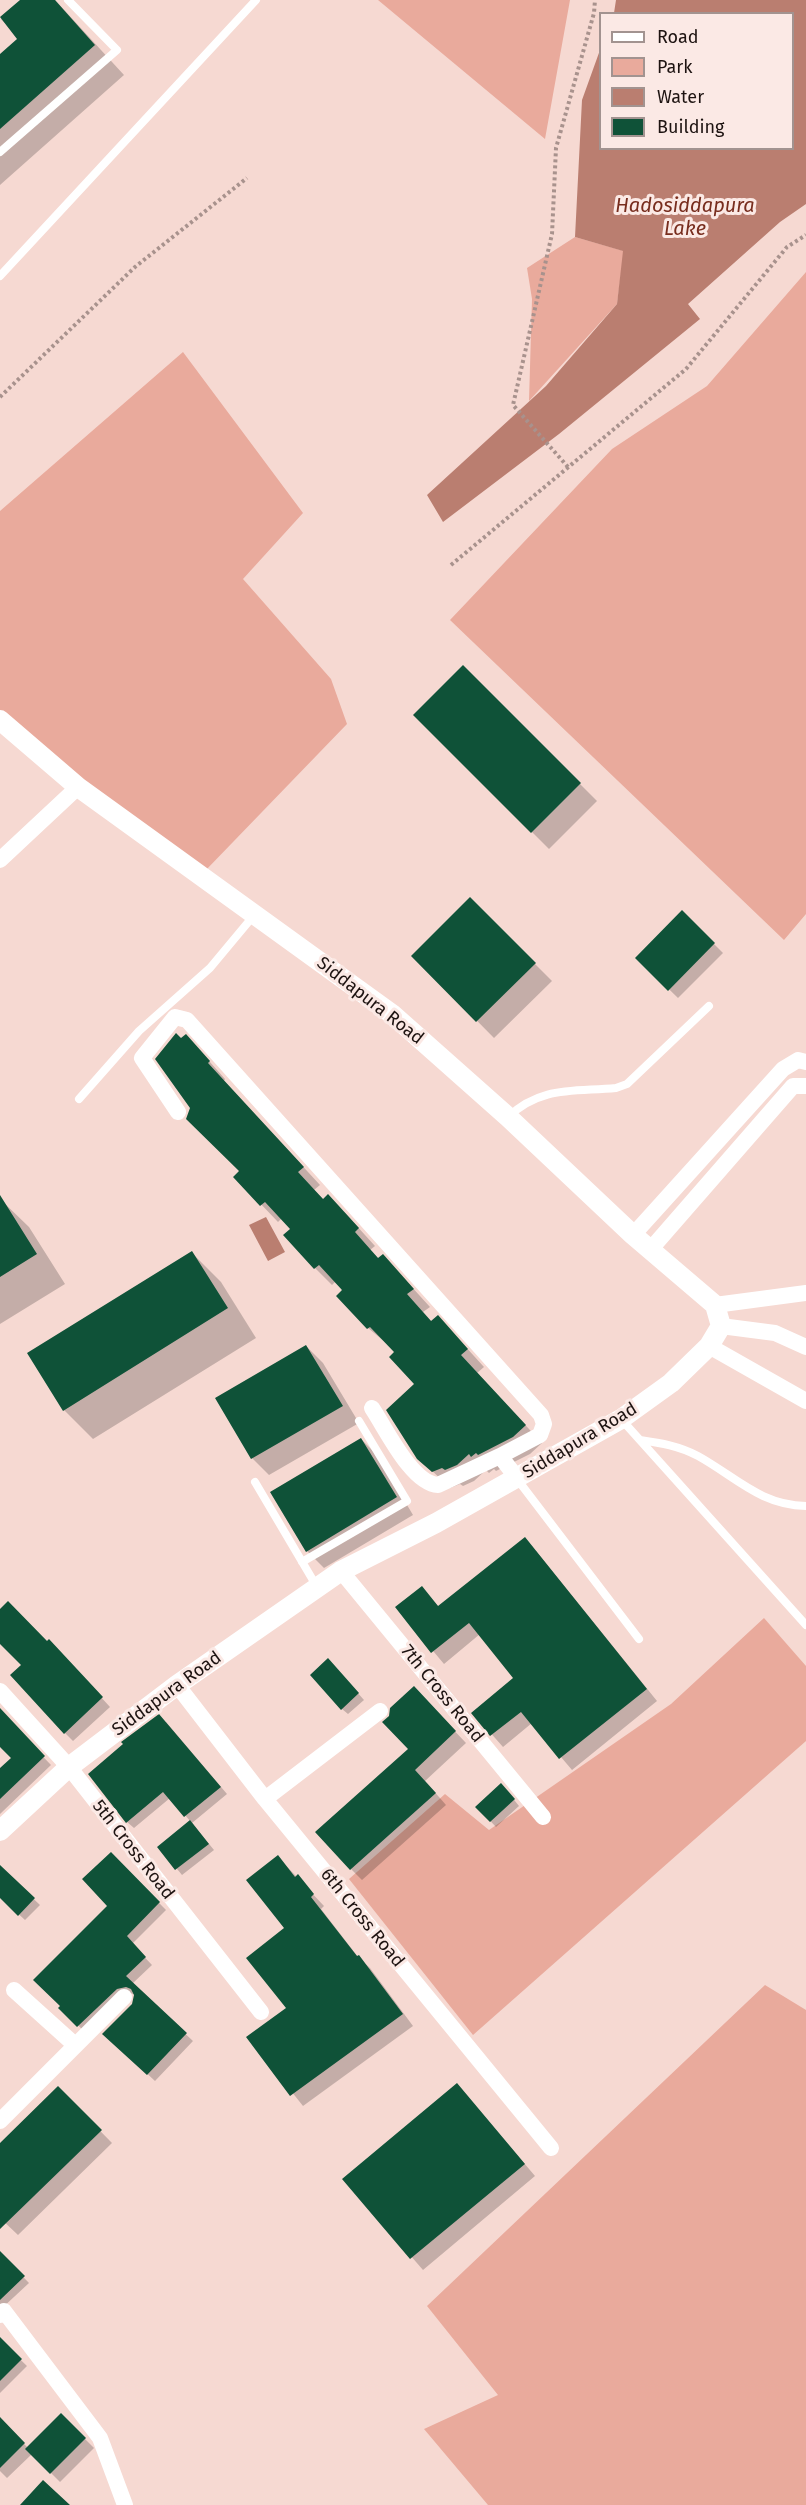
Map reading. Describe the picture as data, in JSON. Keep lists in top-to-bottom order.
{
  "streets": {
    "street": [
      "Siddapura Road",
      "7th Cross Road",
      "5th Cross Road",
      "6th Cross Road"
    ]
  },
  "crossings": [
    ["Siddapura Road", "7th Cross Road"],
    ["Siddapura Road", "5th Cross Road"],
    ["Siddapura Road", "6th Cross Road"]
  ],
  "water": ["Hadosiddapura Lake"],
  "legend": [
    "Road",
    "Park",
    "Water",
    "Building"
  ]
}
